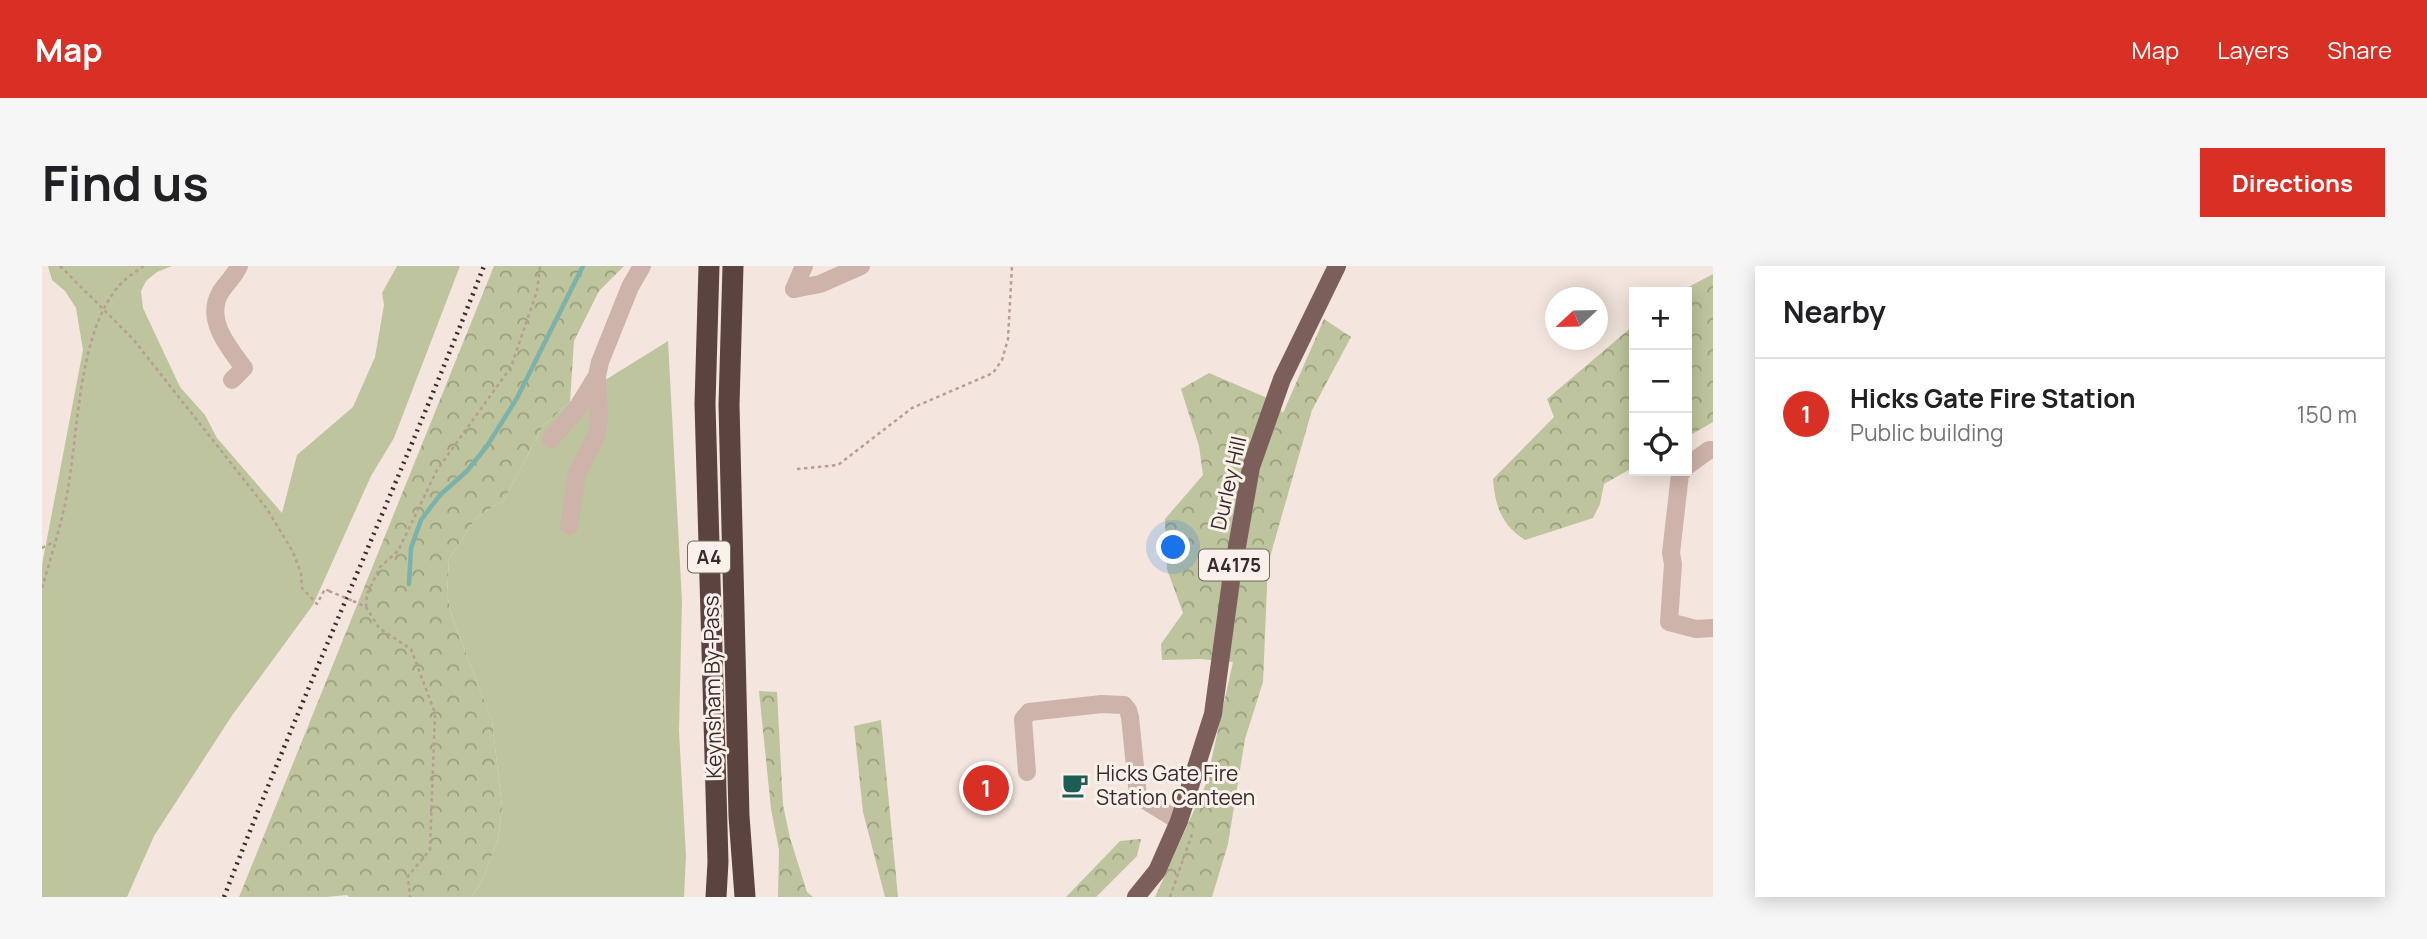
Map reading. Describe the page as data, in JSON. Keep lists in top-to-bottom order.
{
  "streets": {
    "highway": ["A4", "Keynsham By-Pass"],
    "main road": ["Durley Hill", "A4175"]
  },
  "crossings": [
    ["Durley Hill", "A4175"]
  ],
  "places": {
    "cafe": ["Hicks Gate Fire Station Canteen"]
  },
  "north": "left",
  "page": {
    "header": "Map",
    "nav": ["Map", "Layers", "Share"],
    "buttons": "Directions",
    "title": "Find us",
    "heading": "Nearby",
    "map_buttons": ["+", "−"],
    "list": [
      {
        "mark": "1",
        "name": "Hicks Gate Fire Station",
        "note": "Public building",
        "value": "150 m"
      }
    ],
    "pins": "1"
  }
}
